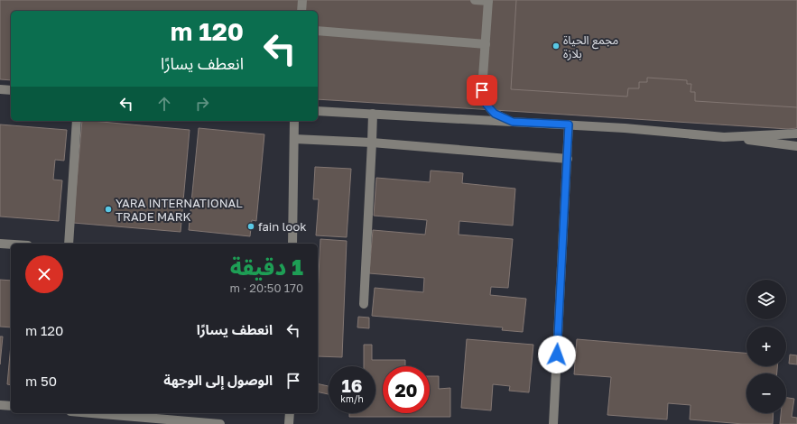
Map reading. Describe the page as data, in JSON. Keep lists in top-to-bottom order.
{
  "places": ["مجمع الحياة بلازة", "YARA INTERNATIONAL TRADE MARK", "fain look"],
  "page": {
    "turn": ["120 m", "انعطف يسارًا"],
    "heading": ["1 دقيقة", "170 m · 20:50"],
    "map_buttons": ["+", "−"],
    "list": [
      {
        "name": "انعطف يسارًا",
        "value": "120 m"
      },
      {
        "name": "الوصول إلى الوجهة",
        "value": "50 m"
      }
    ],
    "speed": "16 km/h",
    "limit": "20"
  }
}
